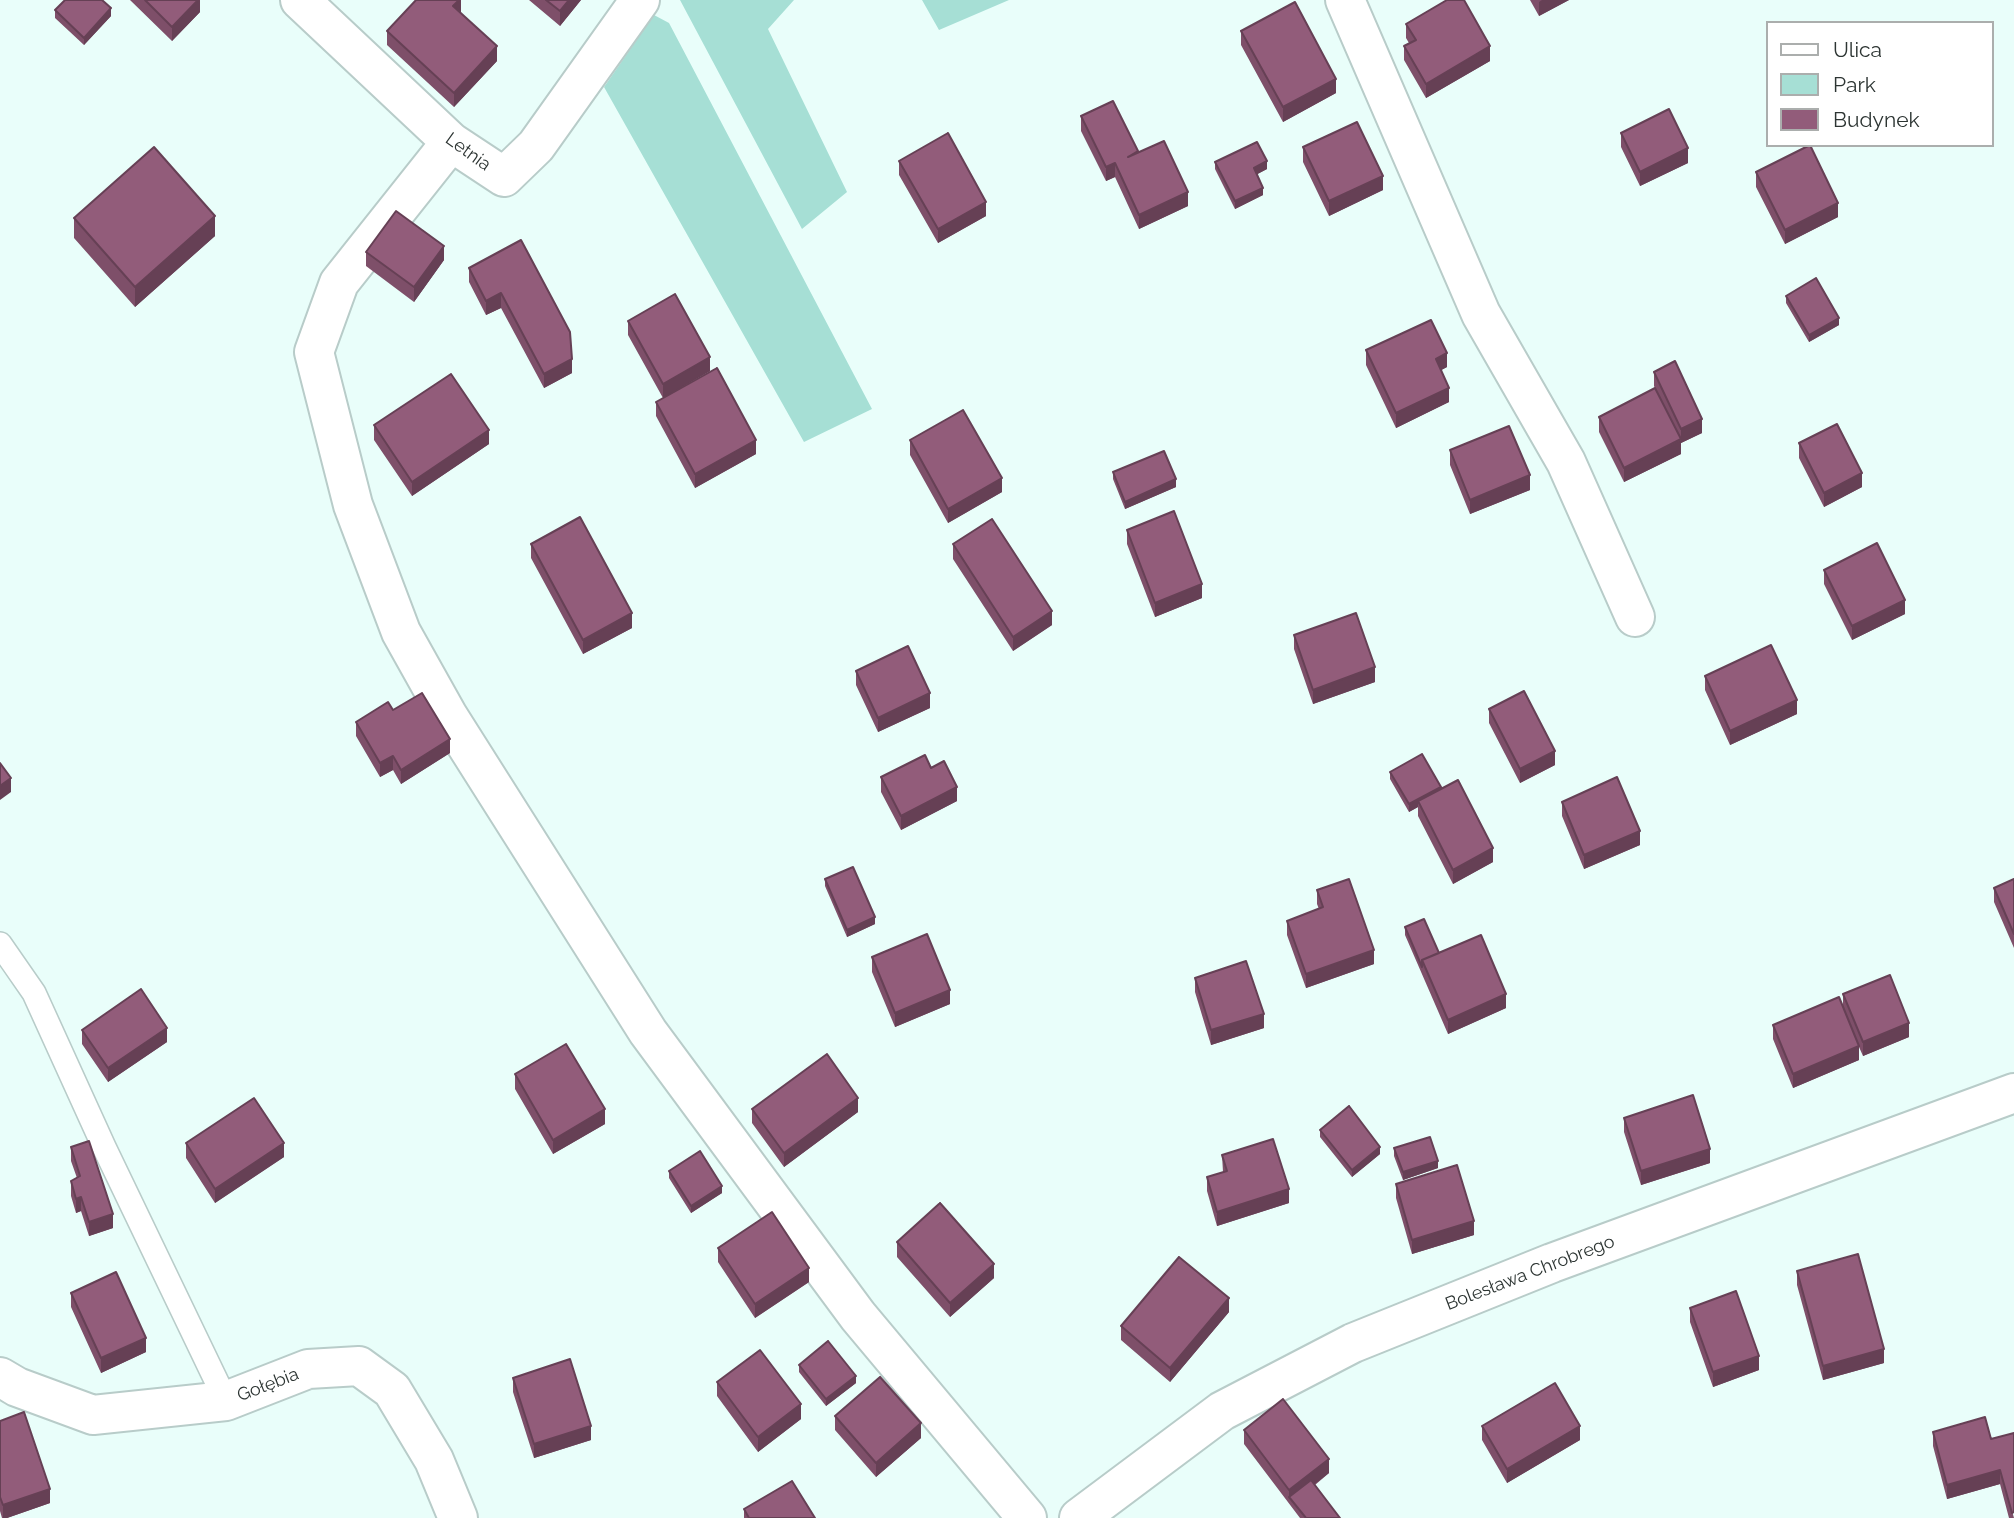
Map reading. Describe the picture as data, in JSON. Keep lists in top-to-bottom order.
{
  "streets": {
    "street": ["Letnia", "Bolesława Chrobrego", "Gołębia"]
  },
  "legend": ["Ulica", "Park", "Budynek"]
}
